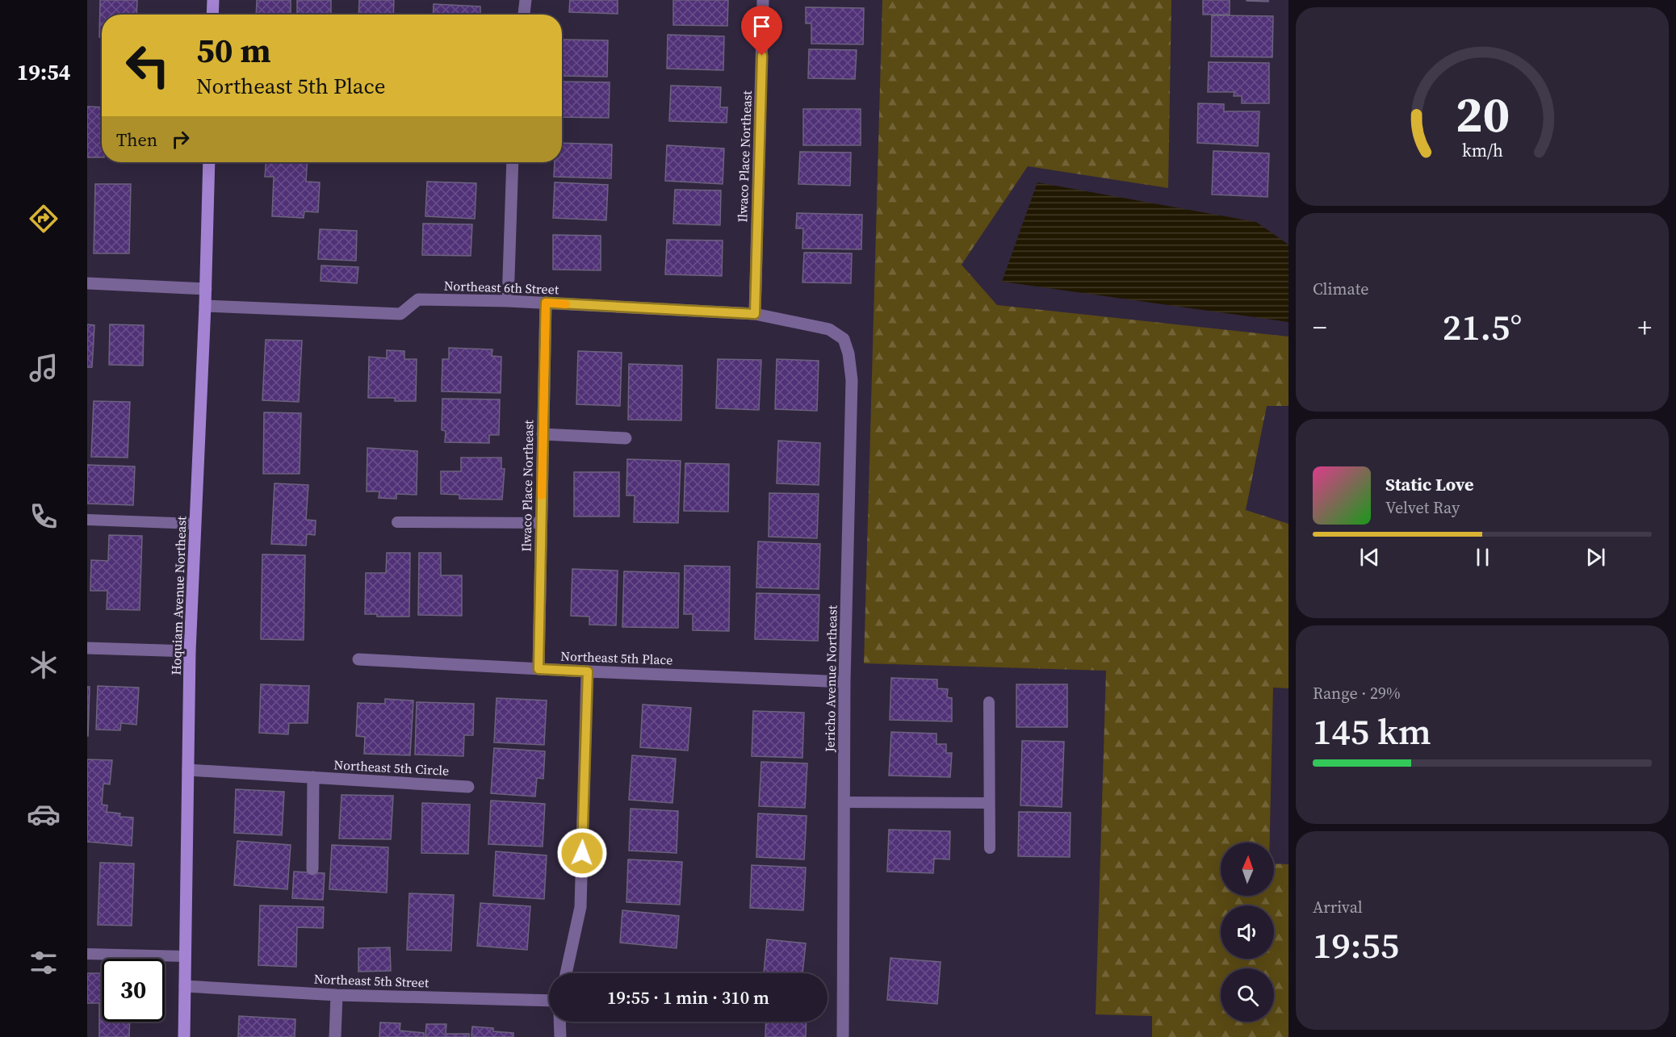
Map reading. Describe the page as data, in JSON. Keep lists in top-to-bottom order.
{
  "streets": {
    "street": [
      "Ilwaco Place Northeast",
      "Northeast 6th Street",
      "Hoquiam Avenue Northeast",
      "Northeast 5th Place",
      "Jericho Avenue Northeast",
      "Northeast 5th Circle",
      "Northeast 5th Street"
    ]
  },
  "crossings": [
    ["Ilwaco Place Northeast", "Northeast 6th Street"],
    ["Ilwaco Place Northeast", "Northeast 5th Place"],
    ["Northeast 6th Street", "Hoquiam Avenue Northeast"],
    ["Northeast 6th Street", "Jericho Avenue Northeast"],
    ["Hoquiam Avenue Northeast", "Northeast 5th Circle"],
    ["Hoquiam Avenue Northeast", "Northeast 5th Street"],
    ["Northeast 5th Place", "Jericho Avenue Northeast"]
  ],
  "north": "top",
  "page": {
    "tabs": "19:54",
    "turn": ["50 m", "Northeast 5th Place"],
    "then": "Then",
    "tile": [
      "Climate",
      ["Range · 29%", "145 km"],
      ["Arrival", "19:55"]
    ],
    "heat": ["−", "21.5°", "+"],
    "song": ["Static Love", "Velvet Ray"],
    "limit": "30",
    "trip": "19:55 · 1 min · 310 m",
    "gauge": ["20", "km/h"]
  }
}
